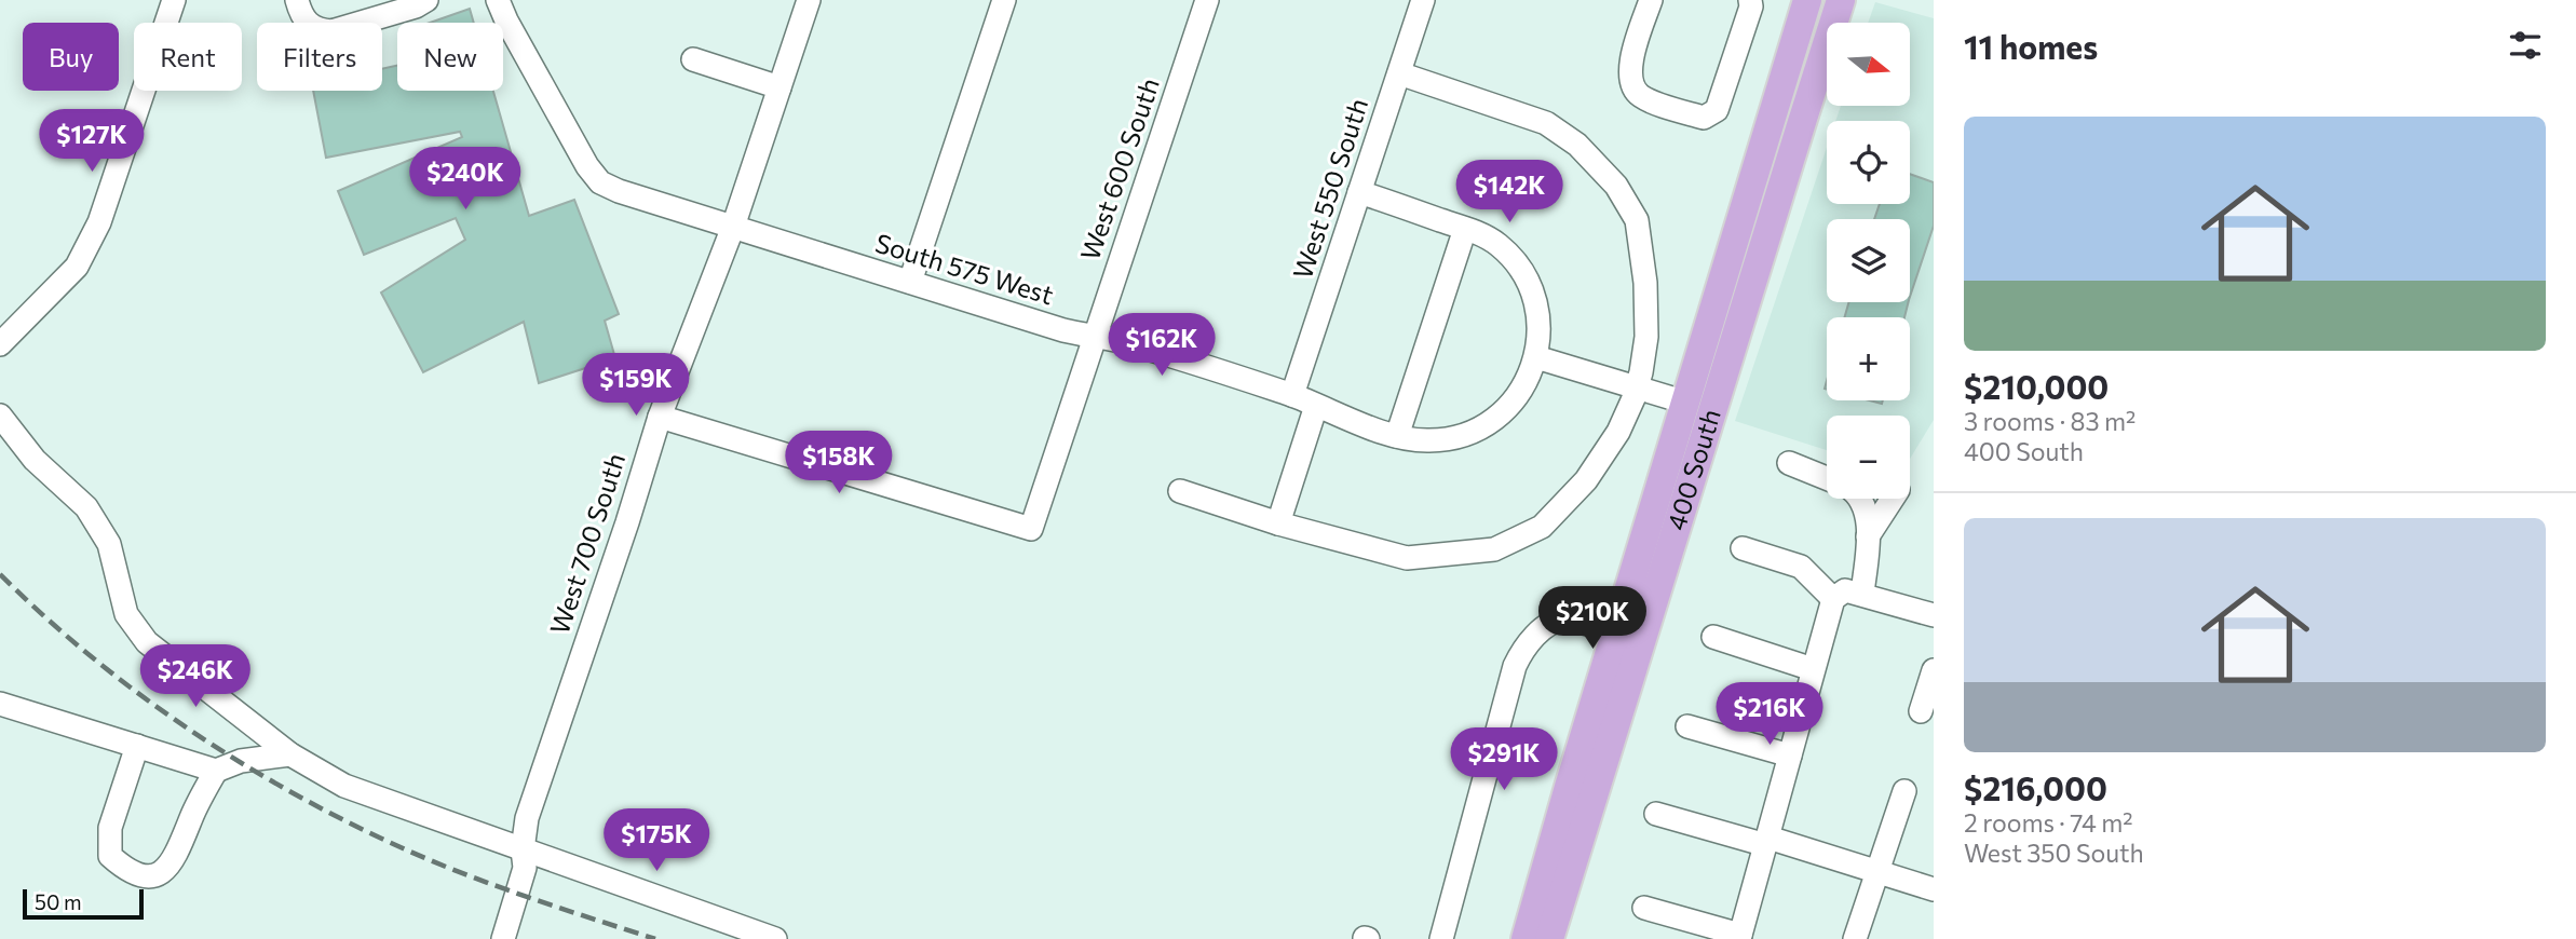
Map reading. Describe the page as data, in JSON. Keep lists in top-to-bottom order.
{
  "streets": {
    "main road": ["400 South"],
    "street": [
      "West 600 South",
      "West 550 South",
      "South 575 West",
      "West 700 South"
    ]
  },
  "crossings": [
    ["West 600 South", "South 575 West"],
    ["West 600 South", "West 700 South"],
    ["West 550 South", "South 575 West"],
    ["South 575 West", "West 700 South"]
  ],
  "scale_bar": "50 m",
  "north": "right",
  "page": {
    "heading": "11 homes",
    "map_buttons": ["+", "−"],
    "chip": [
      "Buy",
      "Rent",
      "Filters",
      "New"
    ],
    "list": [
      {
        "name": "$210,000",
        "note": "3 rooms · 83 m² · 400 South"
      },
      {
        "name": "$216,000",
        "note": "2 rooms · 74 m² · West 350 South"
      }
    ],
    "price": [
      "$127K",
      "$240K",
      "$142K",
      "$162K",
      "$159K",
      "$158K",
      "$210K",
      "$246K",
      "$216K",
      "$291K",
      "$175K"
    ],
    "scale": "50 m"
  }
}
